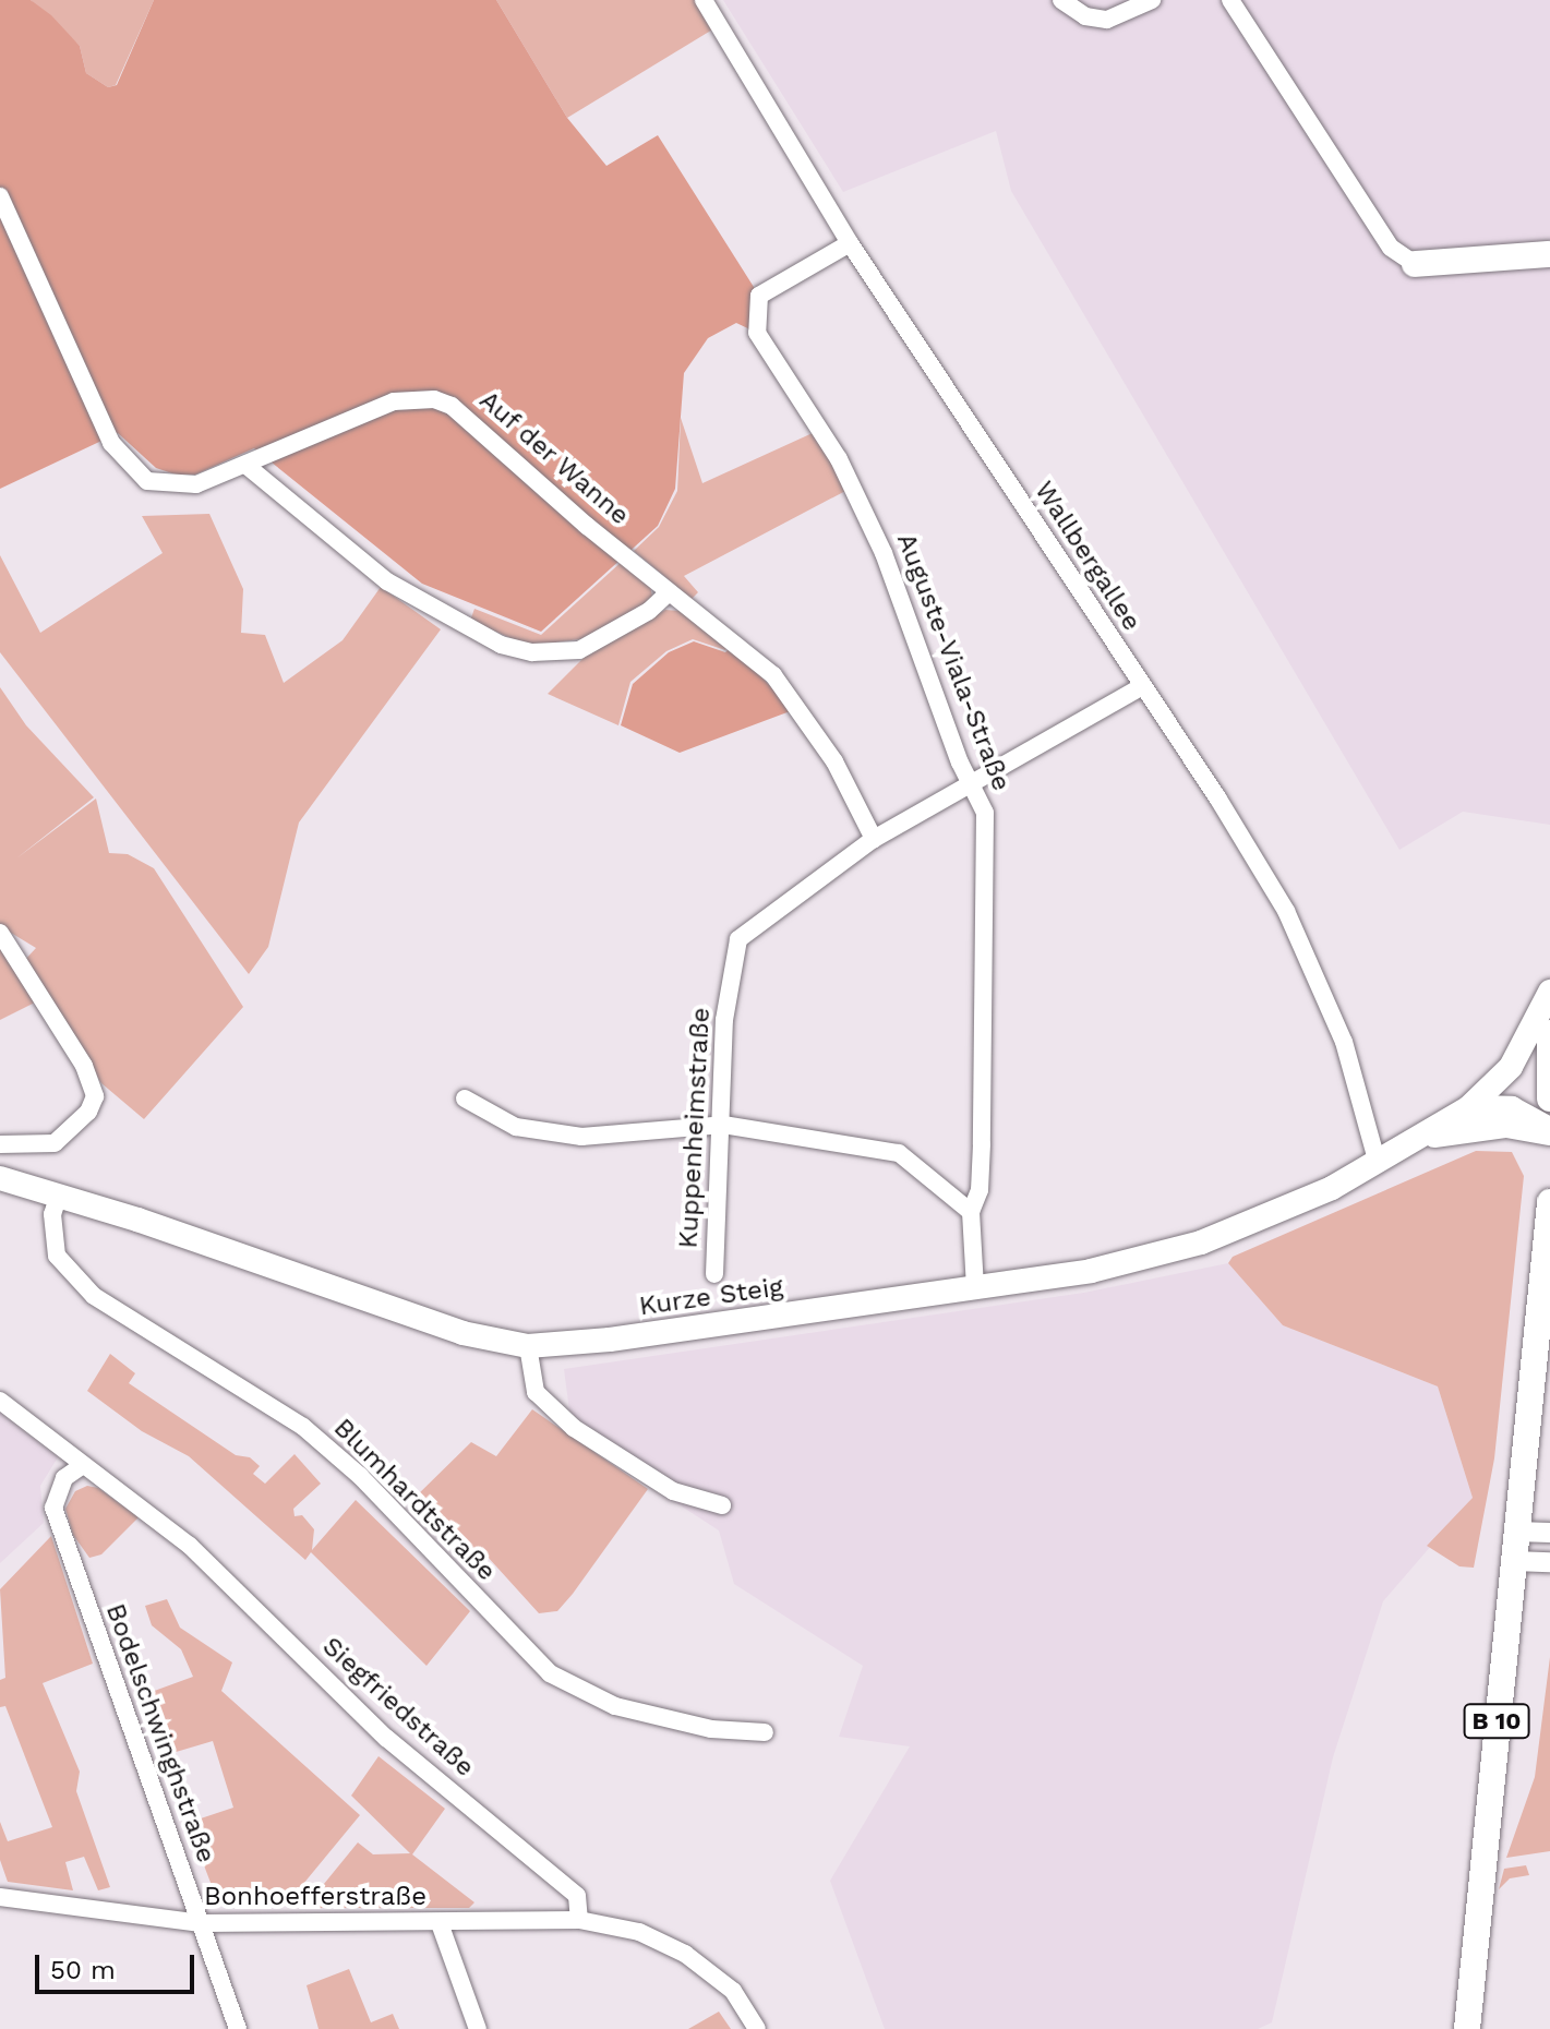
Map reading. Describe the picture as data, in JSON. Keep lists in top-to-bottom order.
{
  "streets": {
    "main road": ["Kurze Steig", "B 10"],
    "street": [
      "Auf der Wanne",
      "Wallbergallee",
      "Auguste-Viala-Straße",
      "Kuppenheimstraße",
      "Blumhardtstraße",
      "Siegfriedstraße",
      "Bodelschwinghstraße",
      "Bonhoefferstraße"
    ]
  },
  "crossings": [
    ["Auf der Wanne", "Kuppenheimstraße"],
    ["Wallbergallee", "Auguste-Viala-Straße"],
    ["Wallbergallee", "Kuppenheimstraße"],
    ["Wallbergallee", "Kurze Steig"],
    ["Auguste-Viala-Straße", "Kuppenheimstraße"],
    ["Auguste-Viala-Straße", "Kurze Steig"],
    ["Kurze Steig", "Blumhardtstraße"],
    ["Siegfriedstraße", "Bodelschwinghstraße"],
    ["Siegfriedstraße", "Bonhoefferstraße"],
    ["Bodelschwinghstraße", "Bonhoefferstraße"]
  ],
  "scale_bar": "50 m"
}
